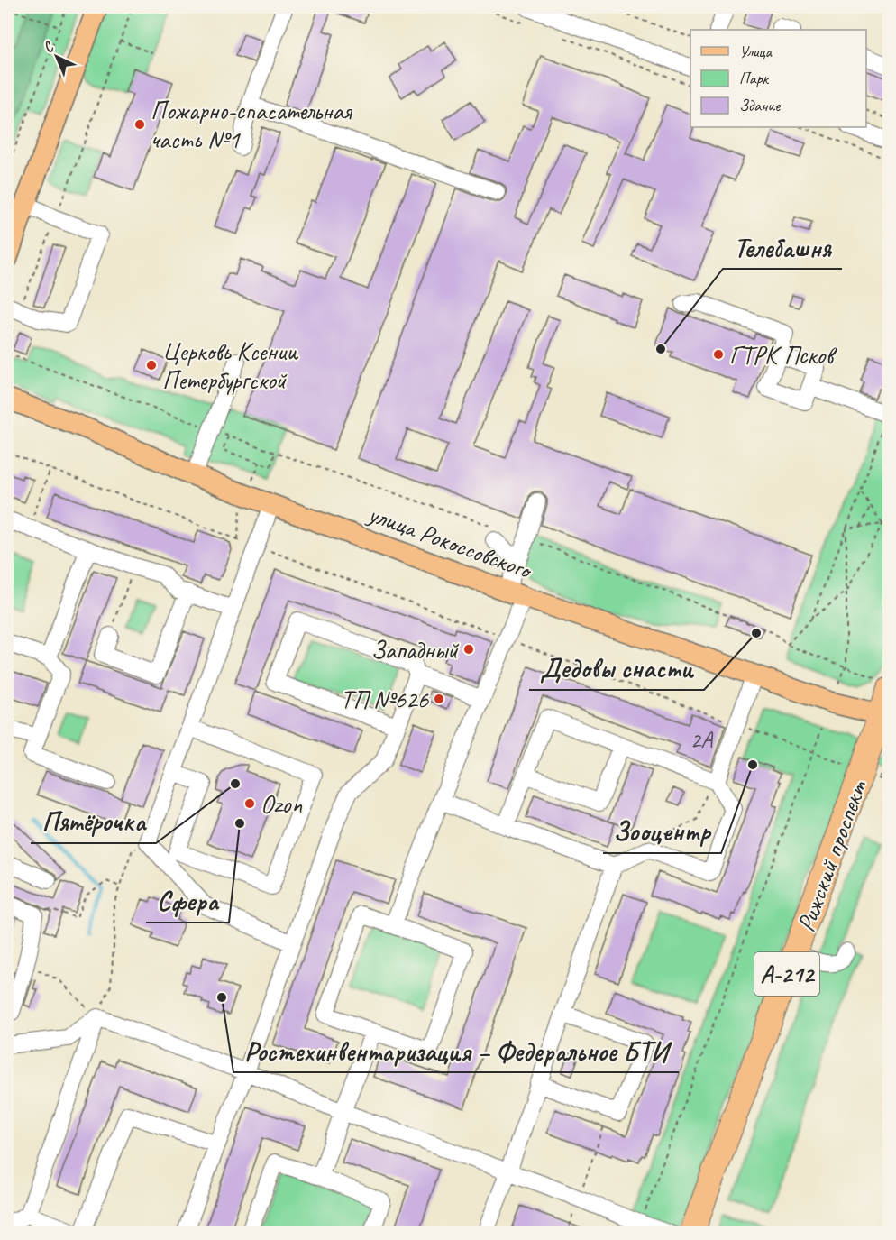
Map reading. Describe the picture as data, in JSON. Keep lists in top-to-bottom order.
{
  "streets": {
    "highway": ["Рижский проспект", "А-212"],
    "main road": ["улица Рокоссовского"]
  },
  "crossings": [
    ["улица Рокоссовского", "Рижский проспект"]
  ],
  "places": [
    "Пожарно-спасательная часть №1",
    "Телебашня",
    "ГТРК Псков",
    "Церковь Ксении Петербургской",
    "Дедовы снасти",
    "Западный",
    "ТП №626",
    "Зооцентр",
    "Пятёрочка",
    "Ozon",
    "Сфера",
    "Ростехинвентаризация – Федеральное БТИ"
  ],
  "house_numbers": ["2А"],
  "legend": ["Улица", "Парк", "Здание"],
  "north": "top left"
}
